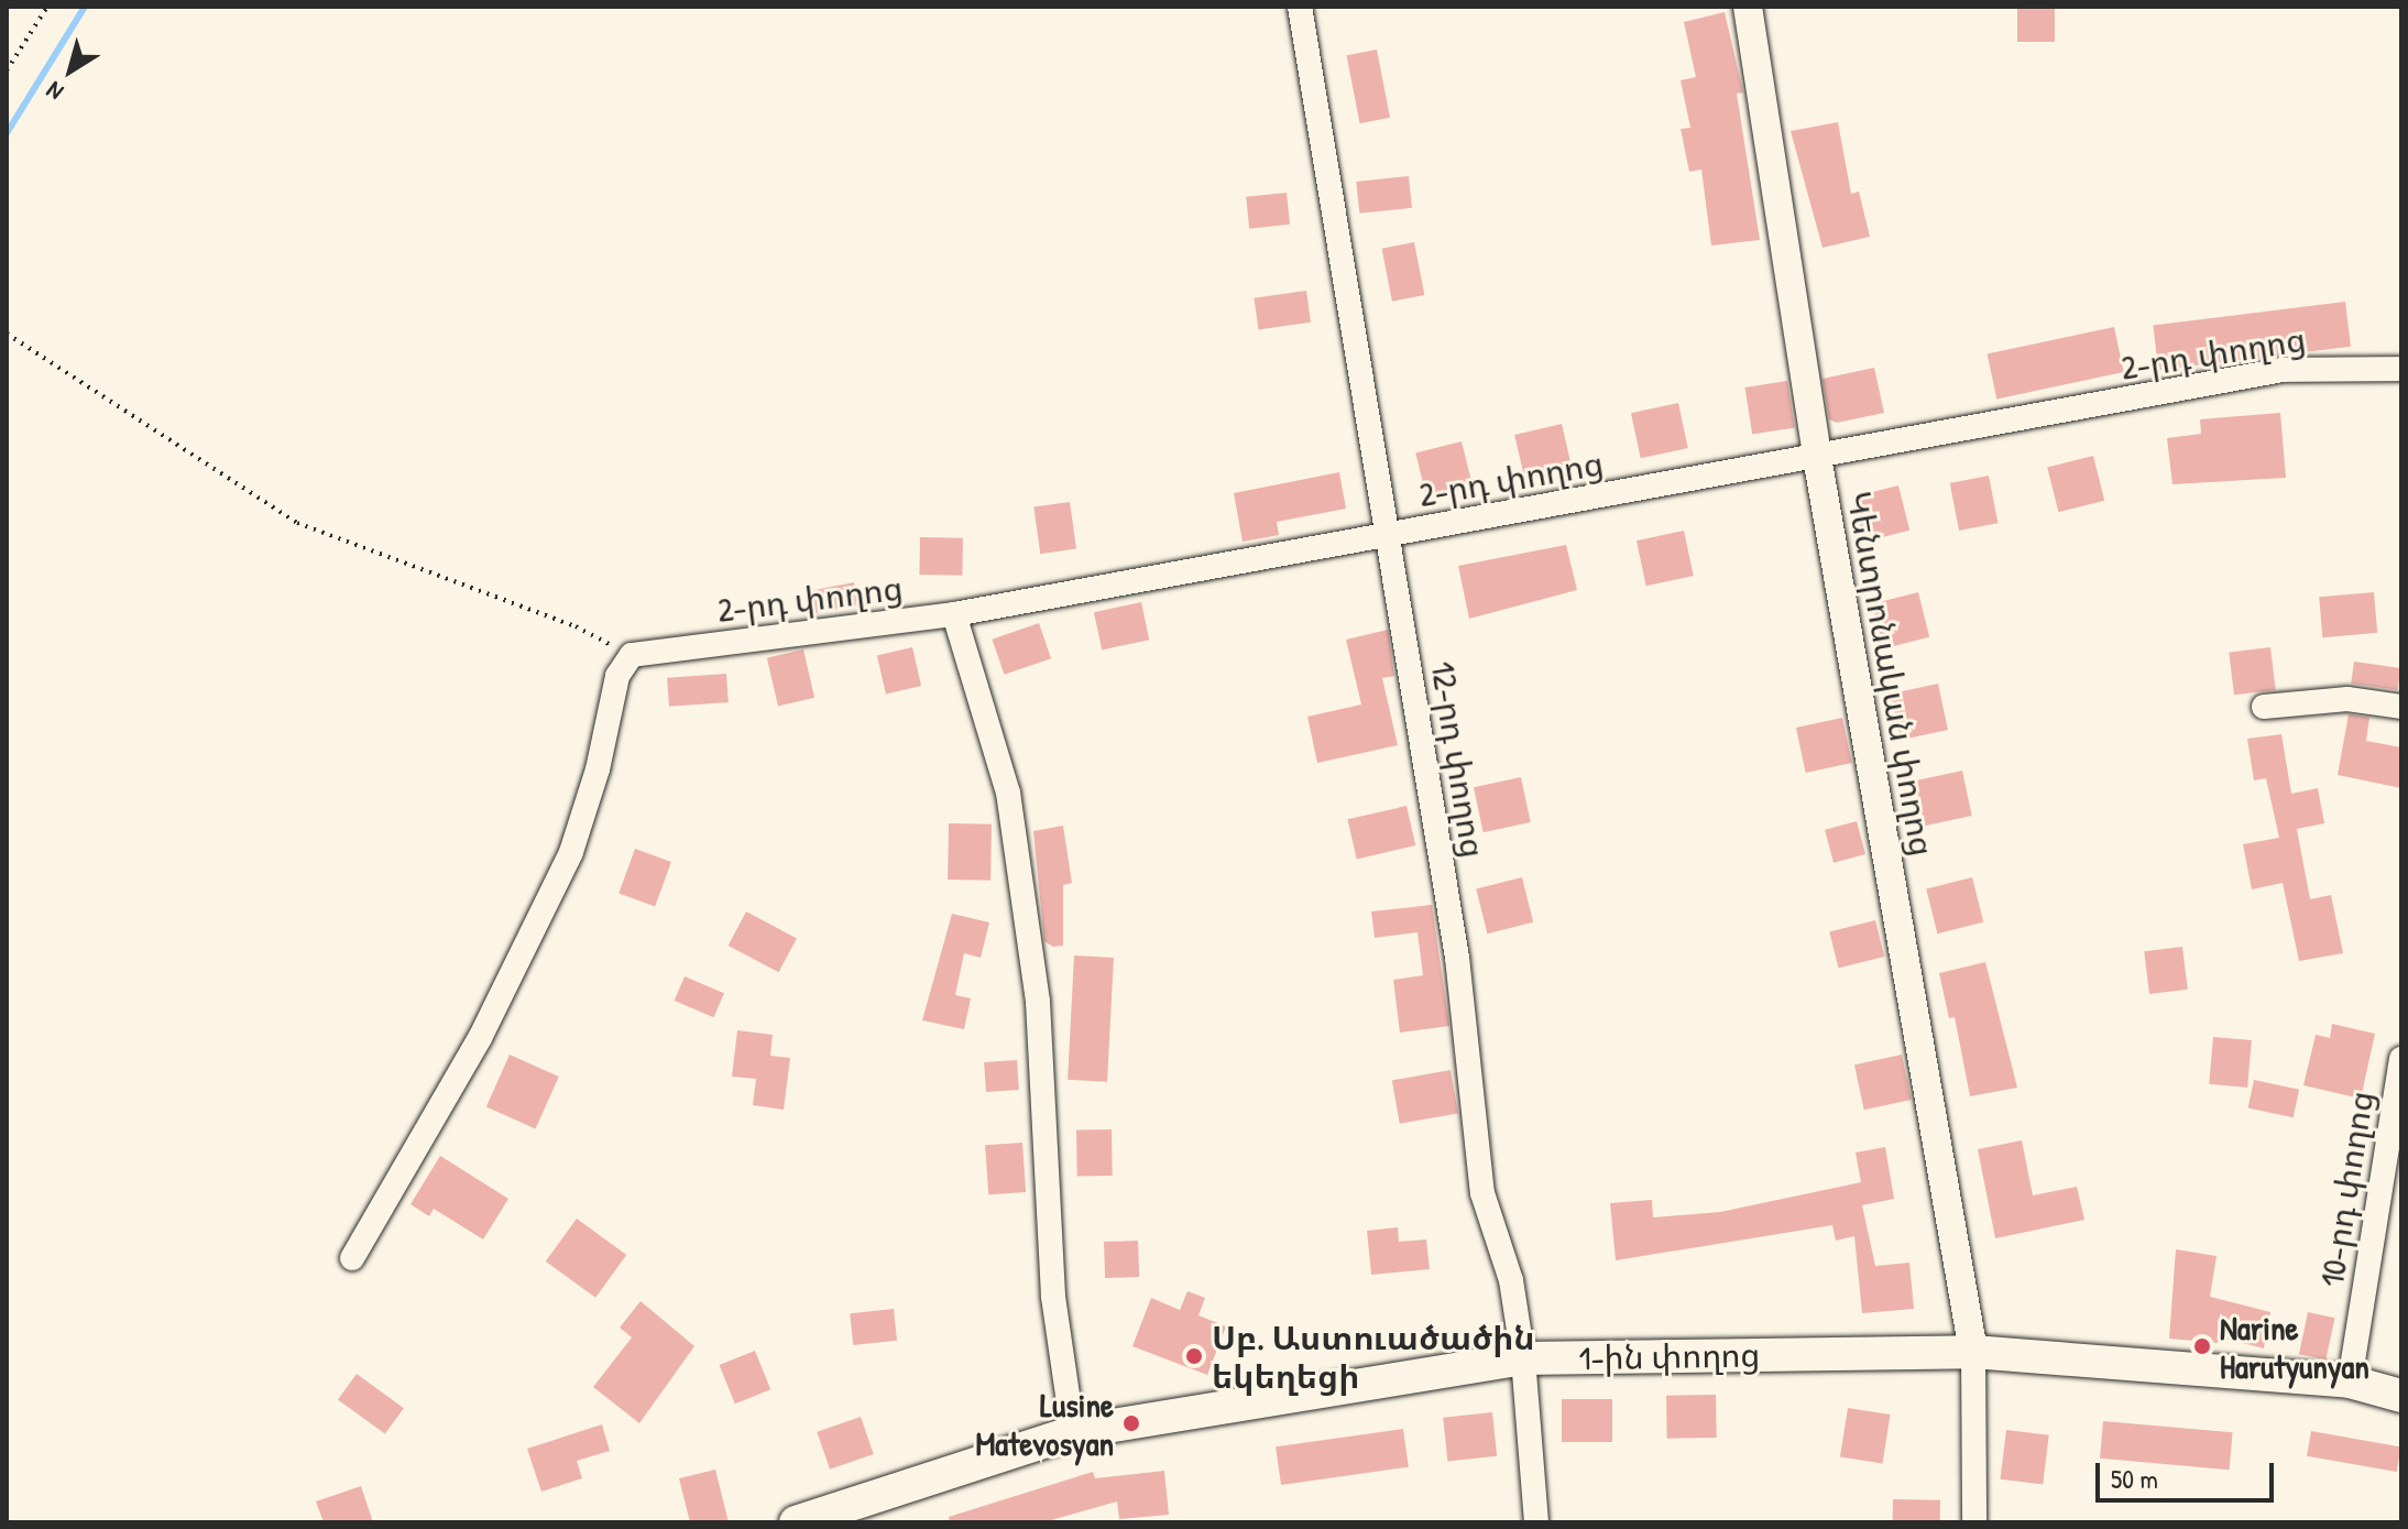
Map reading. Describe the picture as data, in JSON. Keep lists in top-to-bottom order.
{
  "streets": {
    "main road": ["1-ին փողոց"],
    "street": [
      "2-րդ փողոց",
      "Կենտրոնական փողոց",
      "12-րդ փողոց",
      "10-րդ փողոց"
    ]
  },
  "crossings": [
    ["2-րդ փողոց", "Կենտրոնական փողոց"],
    ["2-րդ փողոց", "12-րդ փողոց"],
    ["Կենտրոնական փողոց", "1-ին փողոց"],
    ["12-րդ փողոց", "1-ին փողոց"],
    ["10-րդ փողոց", "1-ին փողոց"]
  ],
  "places": ["Narine Harutyunyan", "Սբ. Աստուածածին եկեղեցի", "Lusine Matevosyan"],
  "scale_bar": "50 m",
  "north": "bottom left"
}
